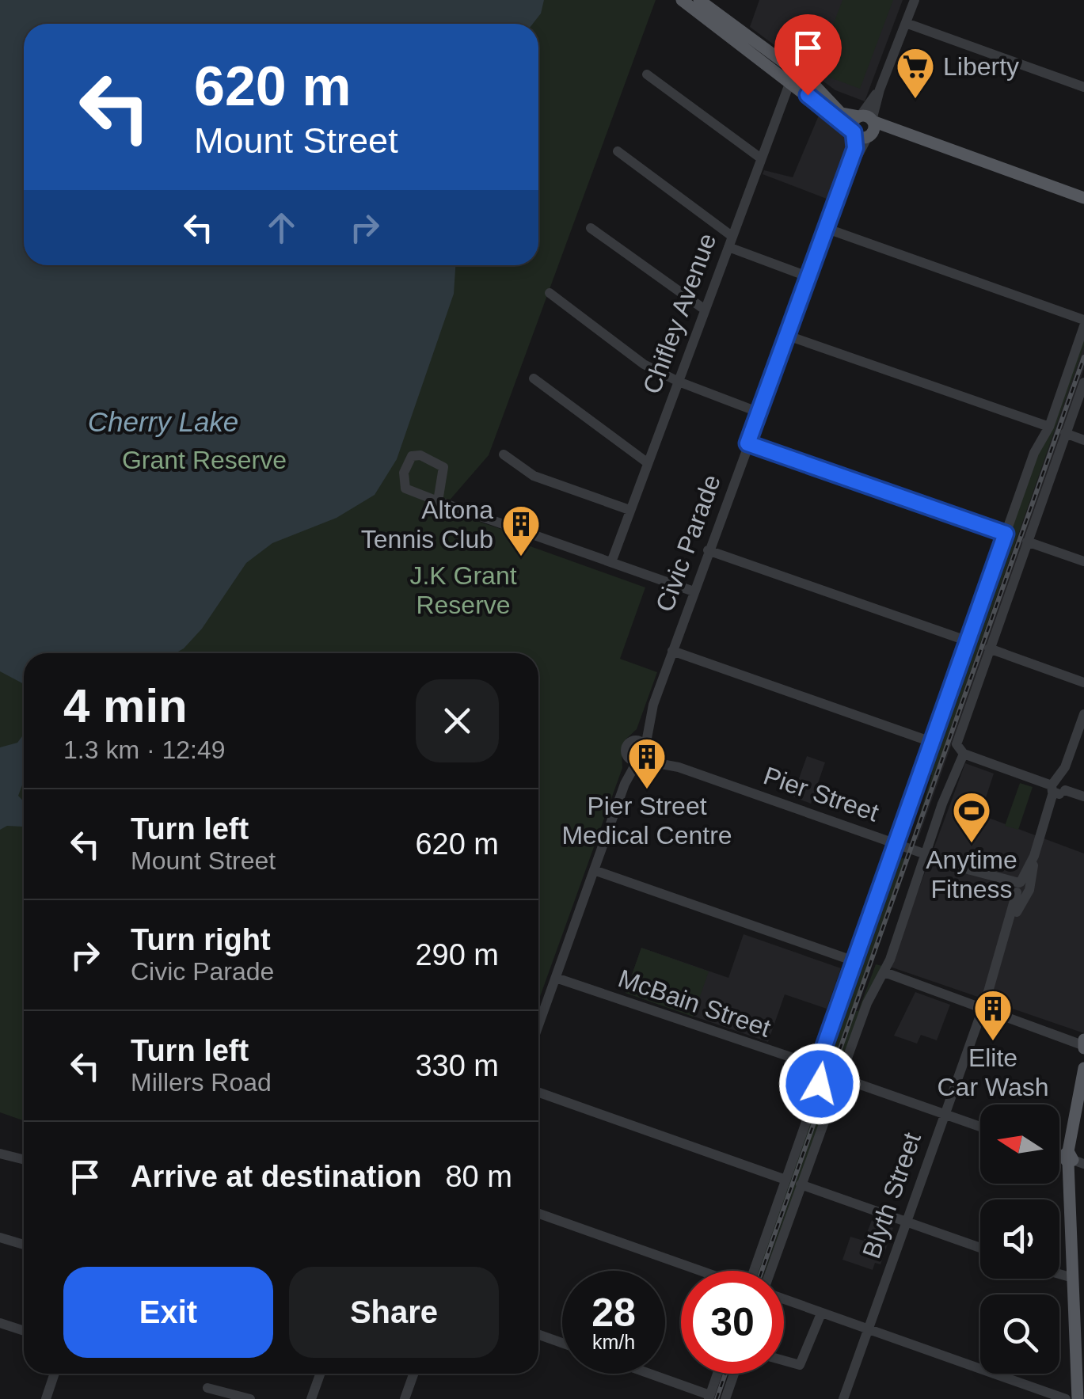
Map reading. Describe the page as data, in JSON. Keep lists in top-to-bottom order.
{
  "streets": {
    "street": [
      "Chifley Avenue",
      "Civic Parade",
      "Pier Street",
      "McBain Street",
      "Blyth Street"
    ]
  },
  "crossings": [
    ["Civic Parade", "Pier Street"],
    ["Pier Street", "Blyth Street"]
  ],
  "water": ["Cherry Lake"],
  "parks": ["Grant Reserve", "J.K Grant Reserve"],
  "places": {
    "supermarket": ["Liberty"],
    "building": ["Altona Tennis Club", "Pier Street Medical Centre", "Elite Car Wash"],
    "sports": ["Anytime Fitness"]
  },
  "north": "left",
  "page": {
    "turn": ["620 m", "Mount Street"],
    "heading": ["4 min", "1.3 km · 12:49"],
    "list": [
      {
        "name": "Turn left",
        "note": "Mount Street",
        "value": "620 m"
      },
      {
        "name": "Turn right",
        "note": "Civic Parade",
        "value": "290 m"
      },
      {
        "name": "Turn left",
        "note": "Millers Road",
        "value": "330 m"
      },
      {
        "name": "Arrive at destination",
        "value": "80 m"
      }
    ],
    "buttons": ["Exit", "Share"],
    "speed": "28 km/h",
    "limit": "30"
  }
}
